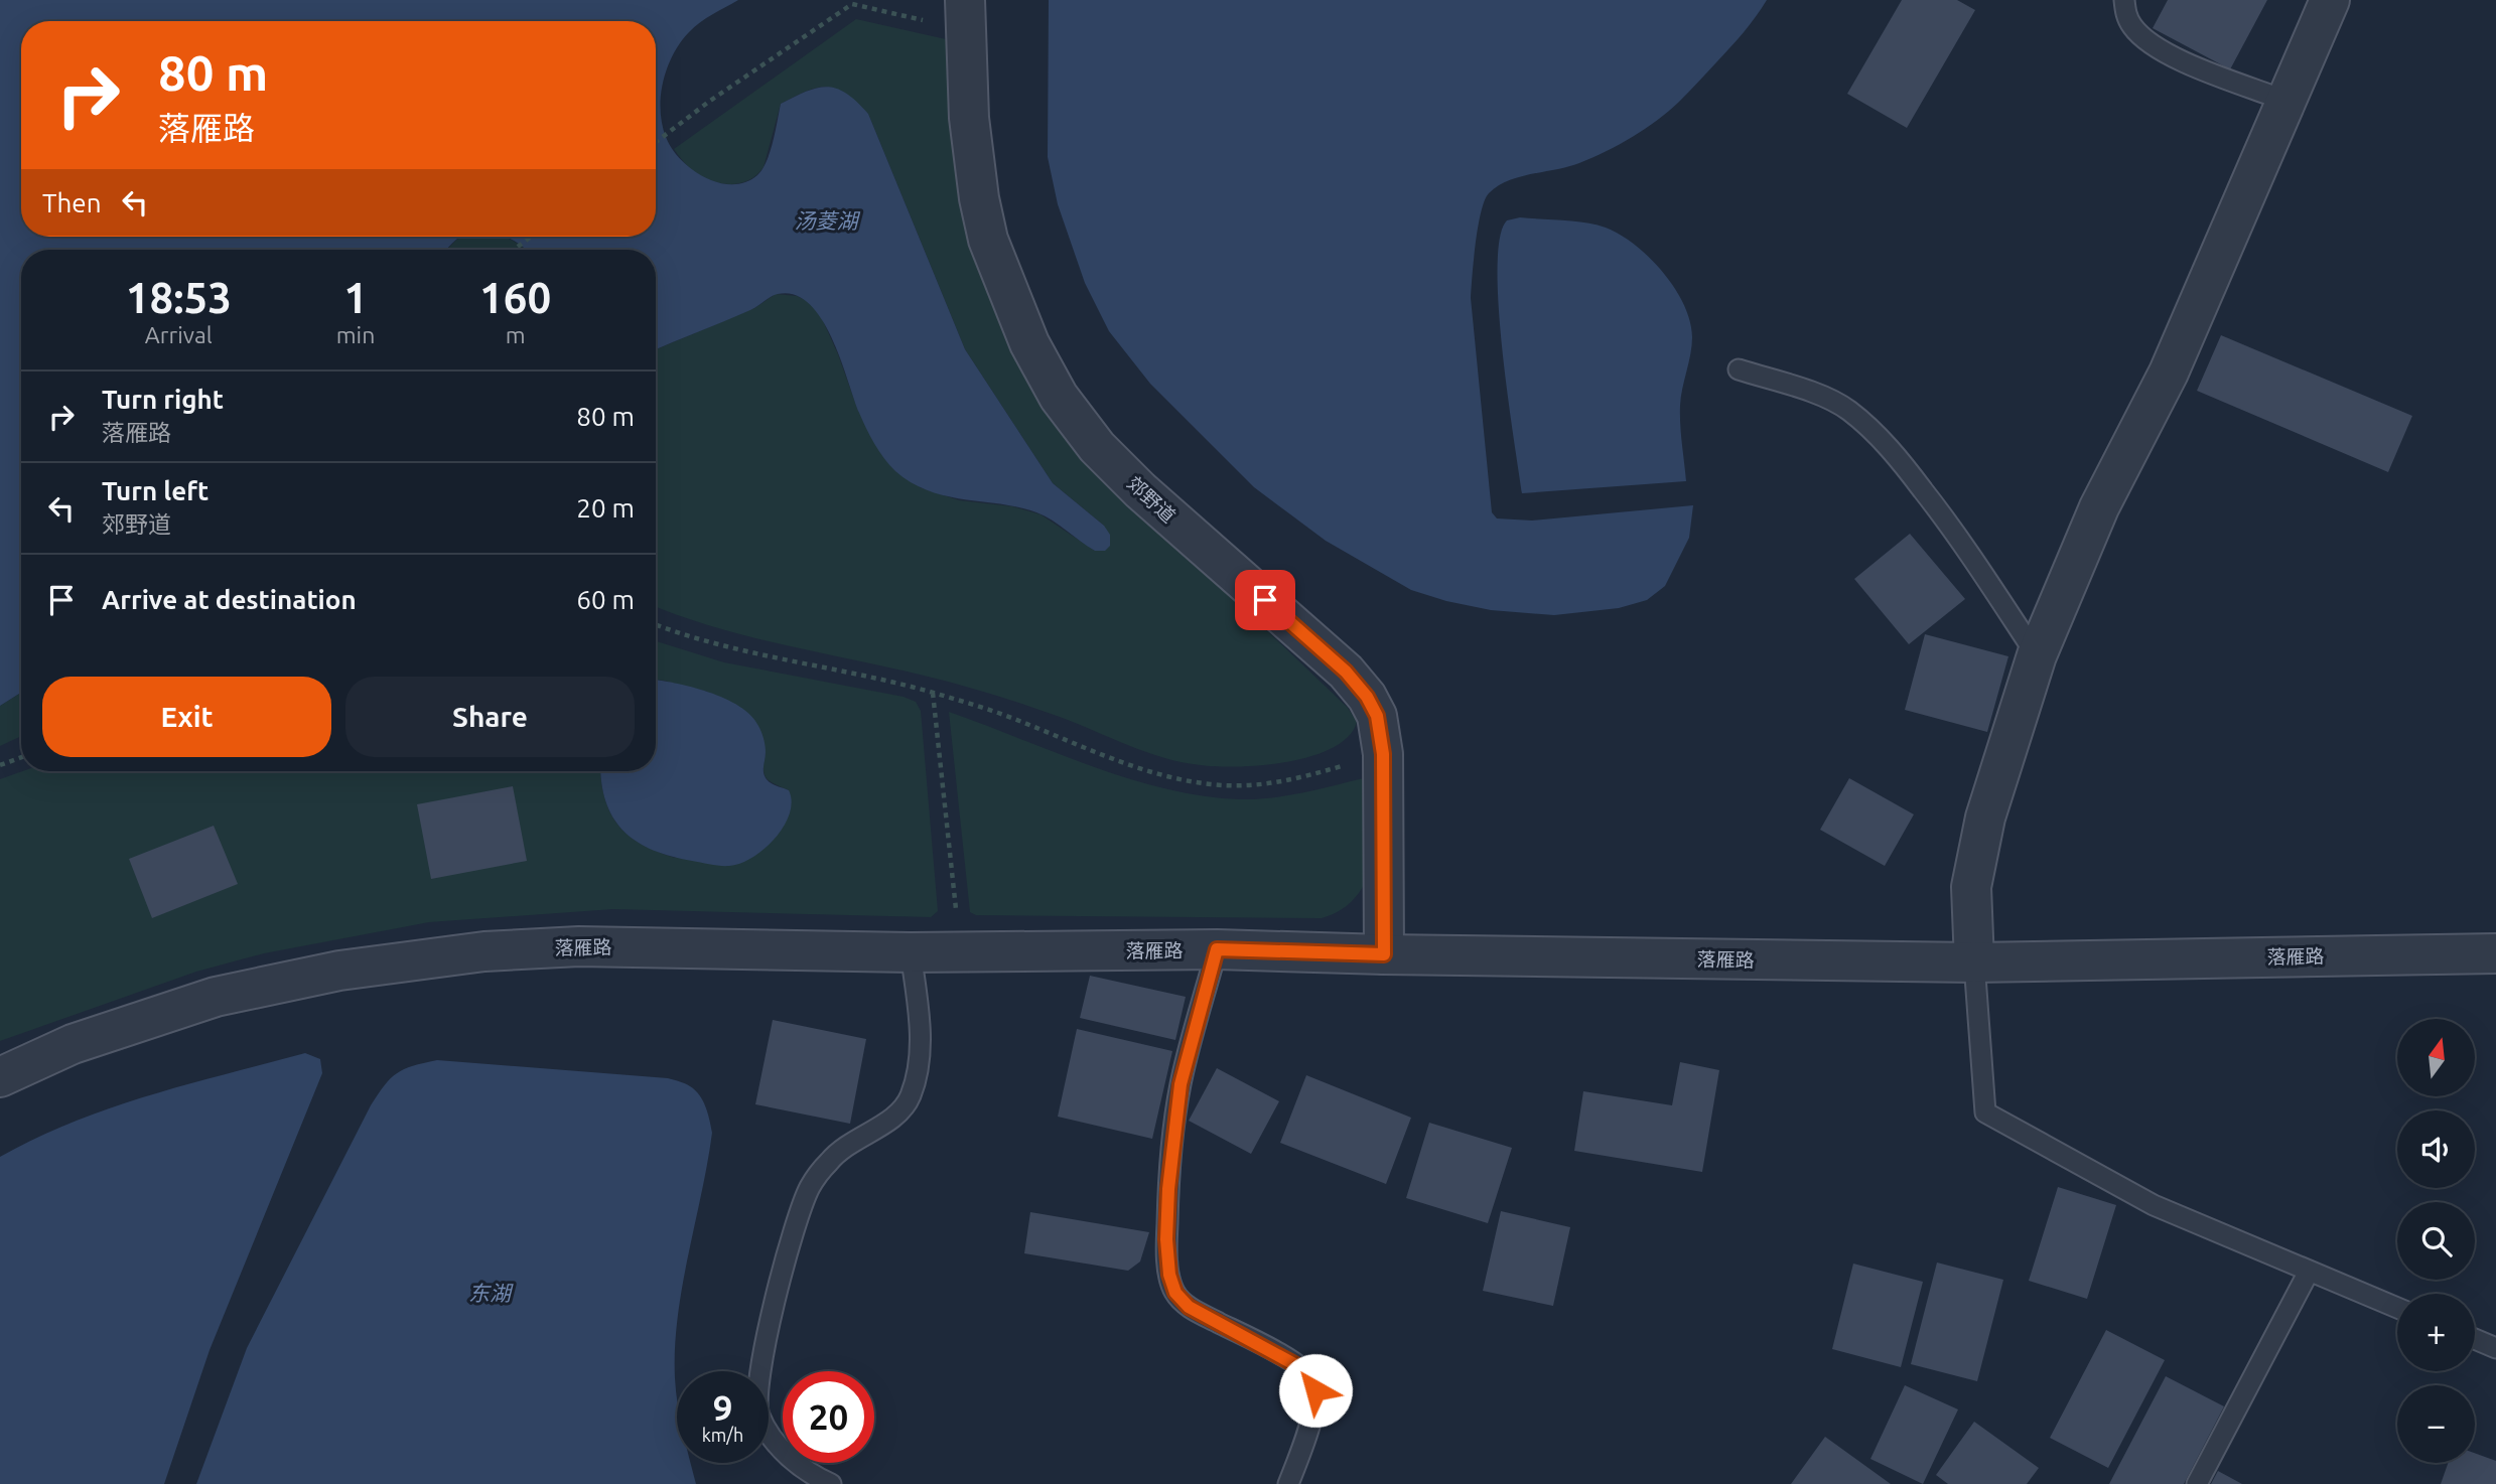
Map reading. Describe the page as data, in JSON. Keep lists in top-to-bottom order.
{
  "streets": {
    "street": ["郊野道", "落雁路"]
  },
  "crossings": [
    ["郊野道", "落雁路"]
  ],
  "water": ["汤菱湖", "东湖"],
  "north": "top",
  "page": {
    "turn": ["80 m", "落雁路"],
    "then": "Then",
    "eta": [
      "18:53",
      "Arrival",
      "1",
      "min",
      "160",
      "m"
    ],
    "list": [
      {
        "name": "Turn right",
        "note": "落雁路",
        "value": "80 m"
      },
      {
        "name": "Turn left",
        "note": "郊野道",
        "value": "20 m"
      },
      {
        "name": "Arrive at destination",
        "value": "60 m"
      }
    ],
    "buttons": ["Exit", "Share"],
    "map_buttons": ["+", "−"],
    "speed": "9 km/h",
    "limit": "20"
  }
}
